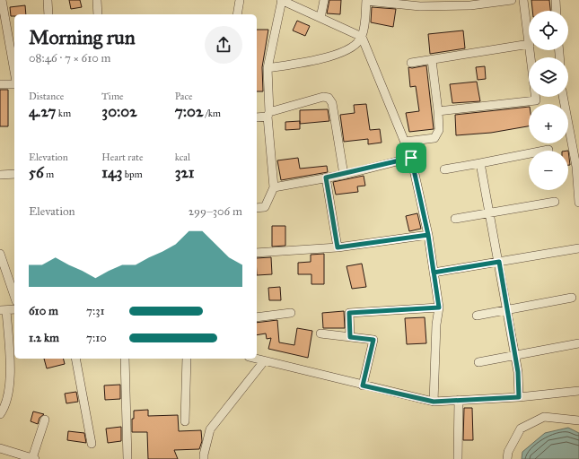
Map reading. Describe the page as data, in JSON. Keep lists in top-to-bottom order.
{
  "page": {
    "map_buttons": ["+", "−"],
    "heading": ["Morning run", "08:46 · 7 × 610 m"],
    "stats": [
      ["Distance", "4.27 km"],
      ["Time", "30:02"],
      ["Pace", "7:02 /km"],
      ["Elevation", "56 m"],
      ["Heart rate", "143 bpm"],
      ["kcal", "321"]
    ],
    "chart": ["Elevation", "299–306 m"],
    "list": [
      {
        "name": "610 m",
        "note": "7:31"
      },
      {
        "name": "1.2 km",
        "note": "7:10"
      }
    ]
  }
}
